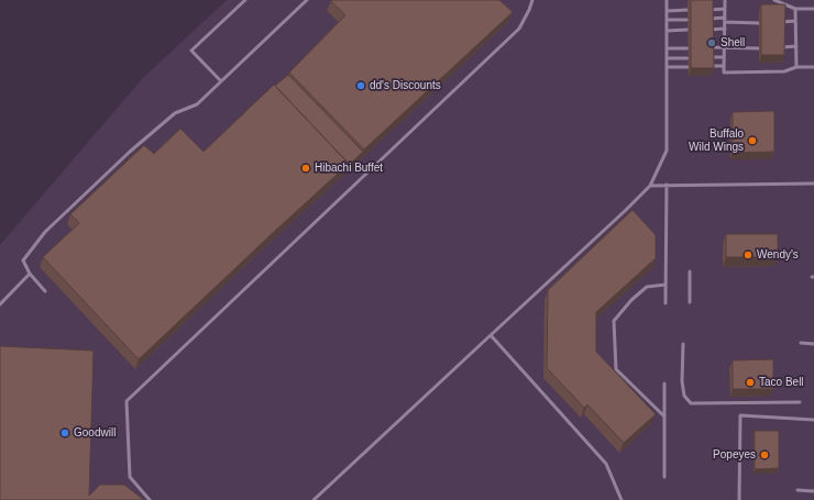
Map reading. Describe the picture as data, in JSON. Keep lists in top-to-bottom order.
{
  "places": [
    "Shell",
    "dd's Discounts",
    "Buffalo Wild Wings",
    "Hibachi Buffet",
    "Wendy's",
    "Taco Bell",
    "Goodwill",
    "Popeyes"
  ]
}
